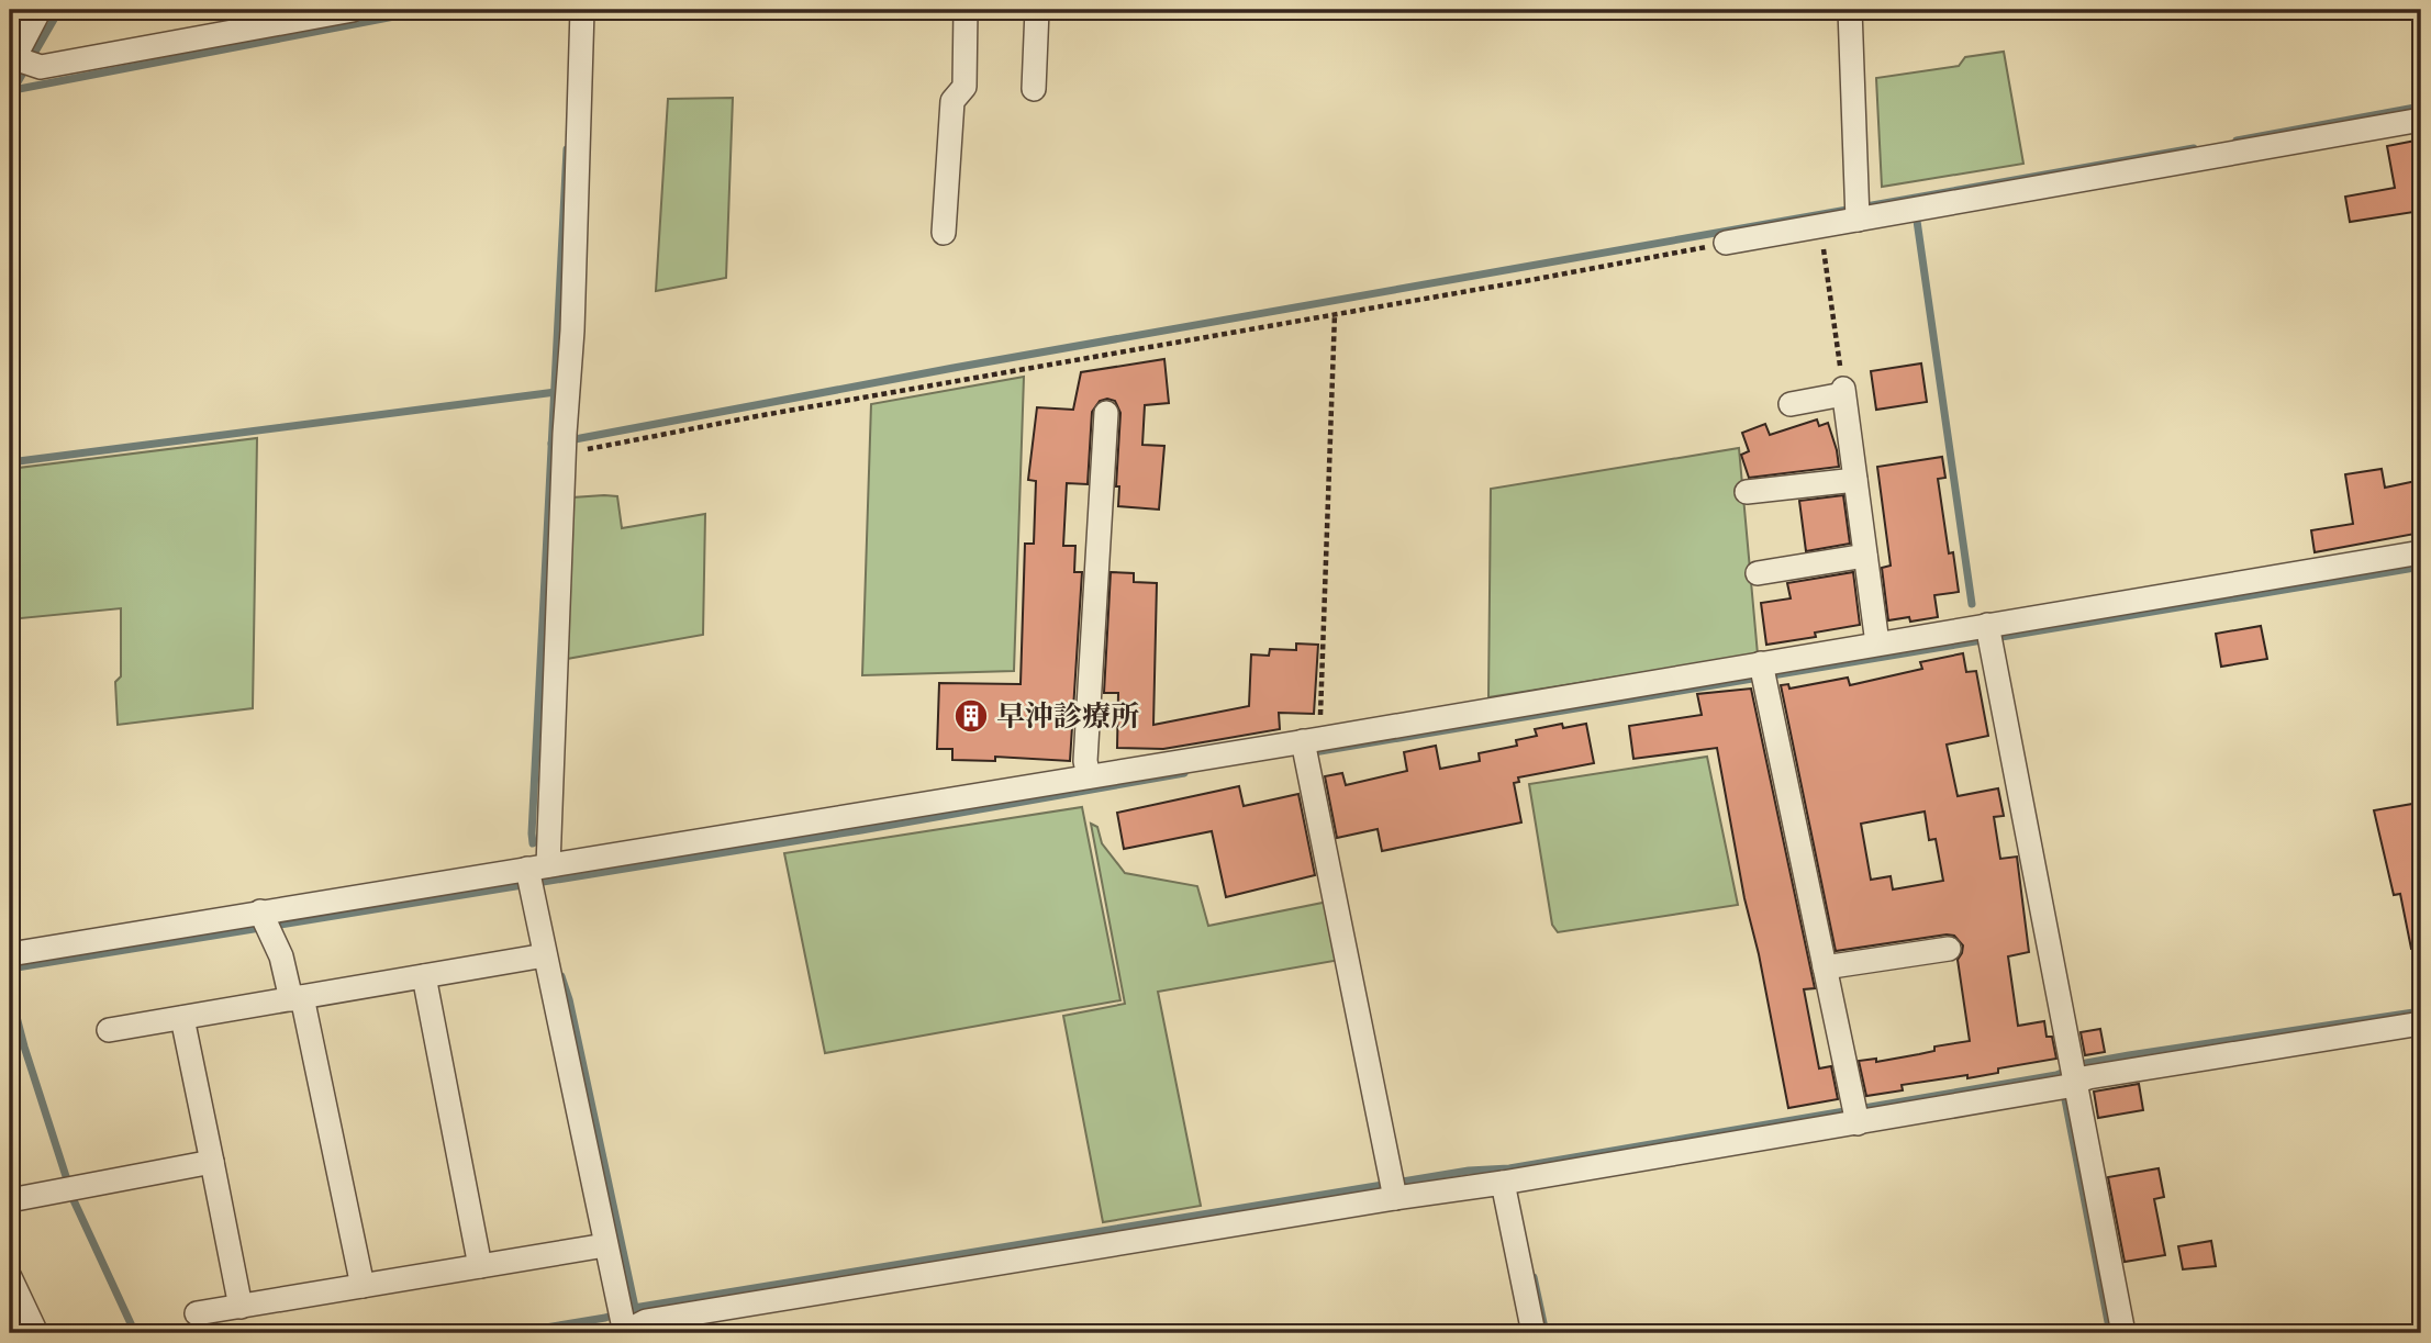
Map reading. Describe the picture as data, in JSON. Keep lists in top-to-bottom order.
{
  "places": {
    "building": ["早沖診療所"]
  }
}
